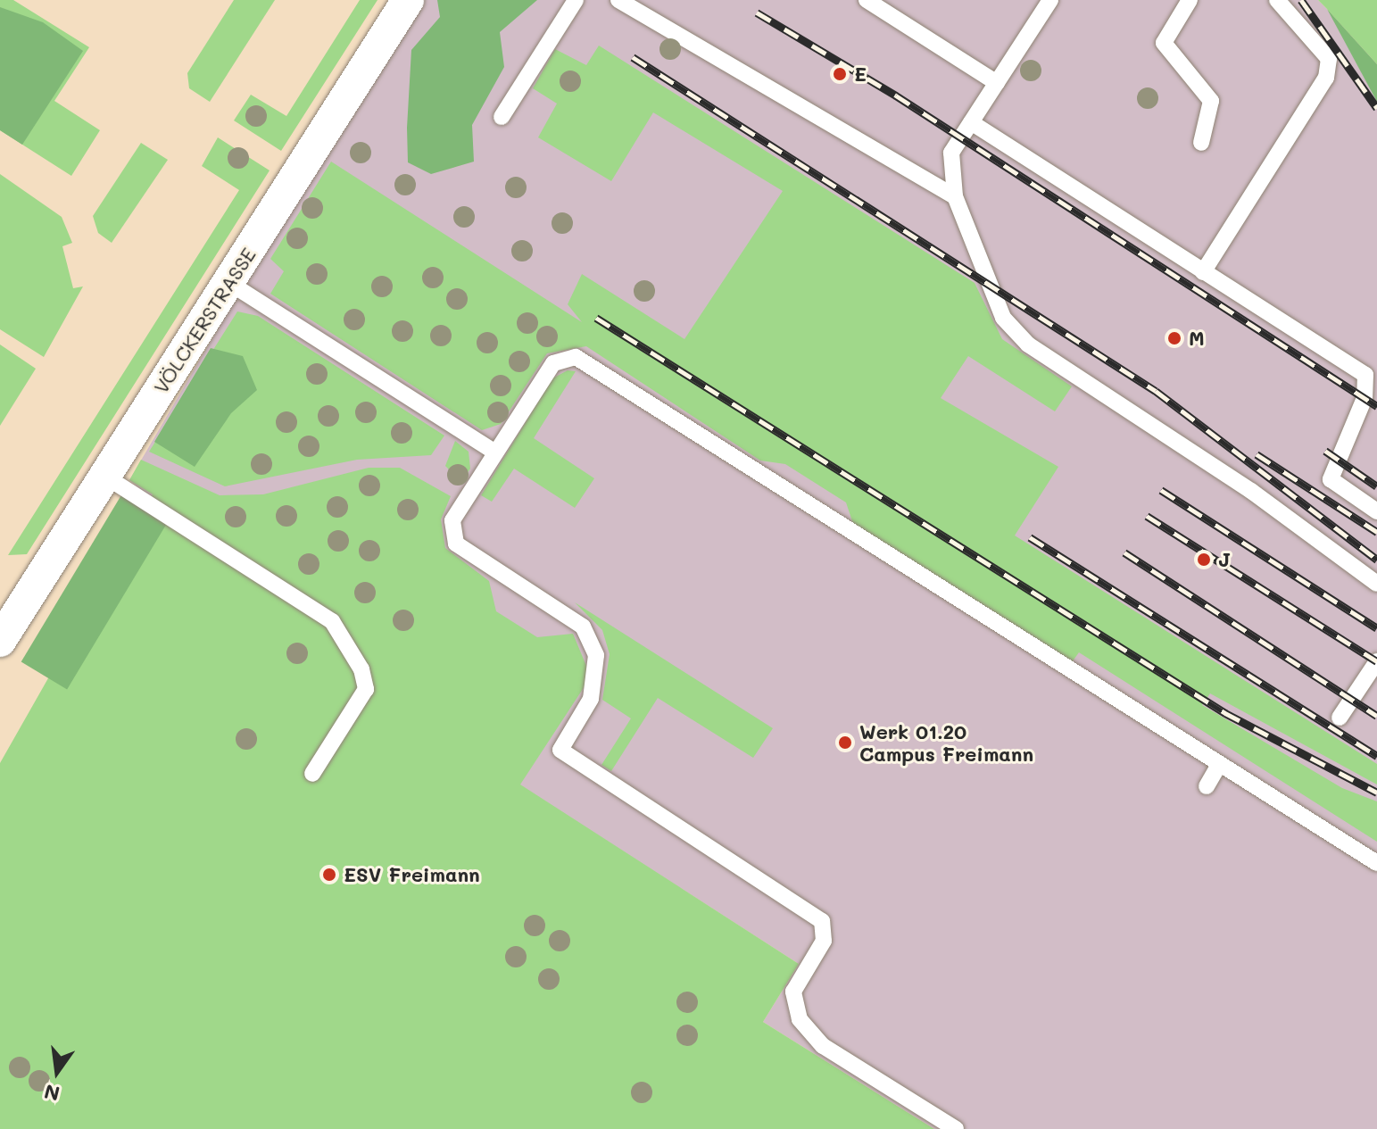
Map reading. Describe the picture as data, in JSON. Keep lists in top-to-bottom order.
{
  "streets": {
    "street": ["VÖLCKERSTRASSE"]
  },
  "places": [
    "E",
    "M",
    "J",
    "Werk 01.20 Campus Freimann",
    "ESV Freimann"
  ],
  "north": "bottom"
}
